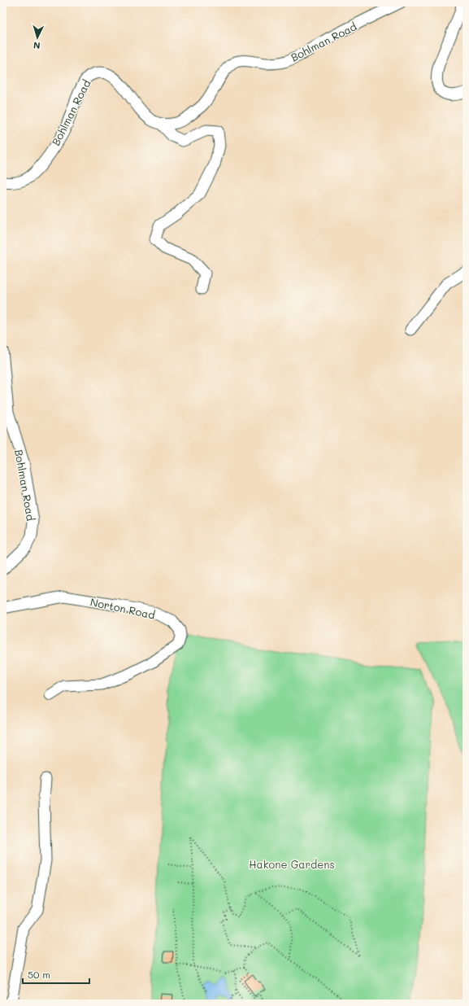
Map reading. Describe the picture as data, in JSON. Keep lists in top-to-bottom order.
{
  "streets": {
    "street": ["Bohlman Road", "Norton Road"]
  },
  "parks": ["Hakone Gardens"],
  "scale_bar": "50 m",
  "north": "bottom"
}
